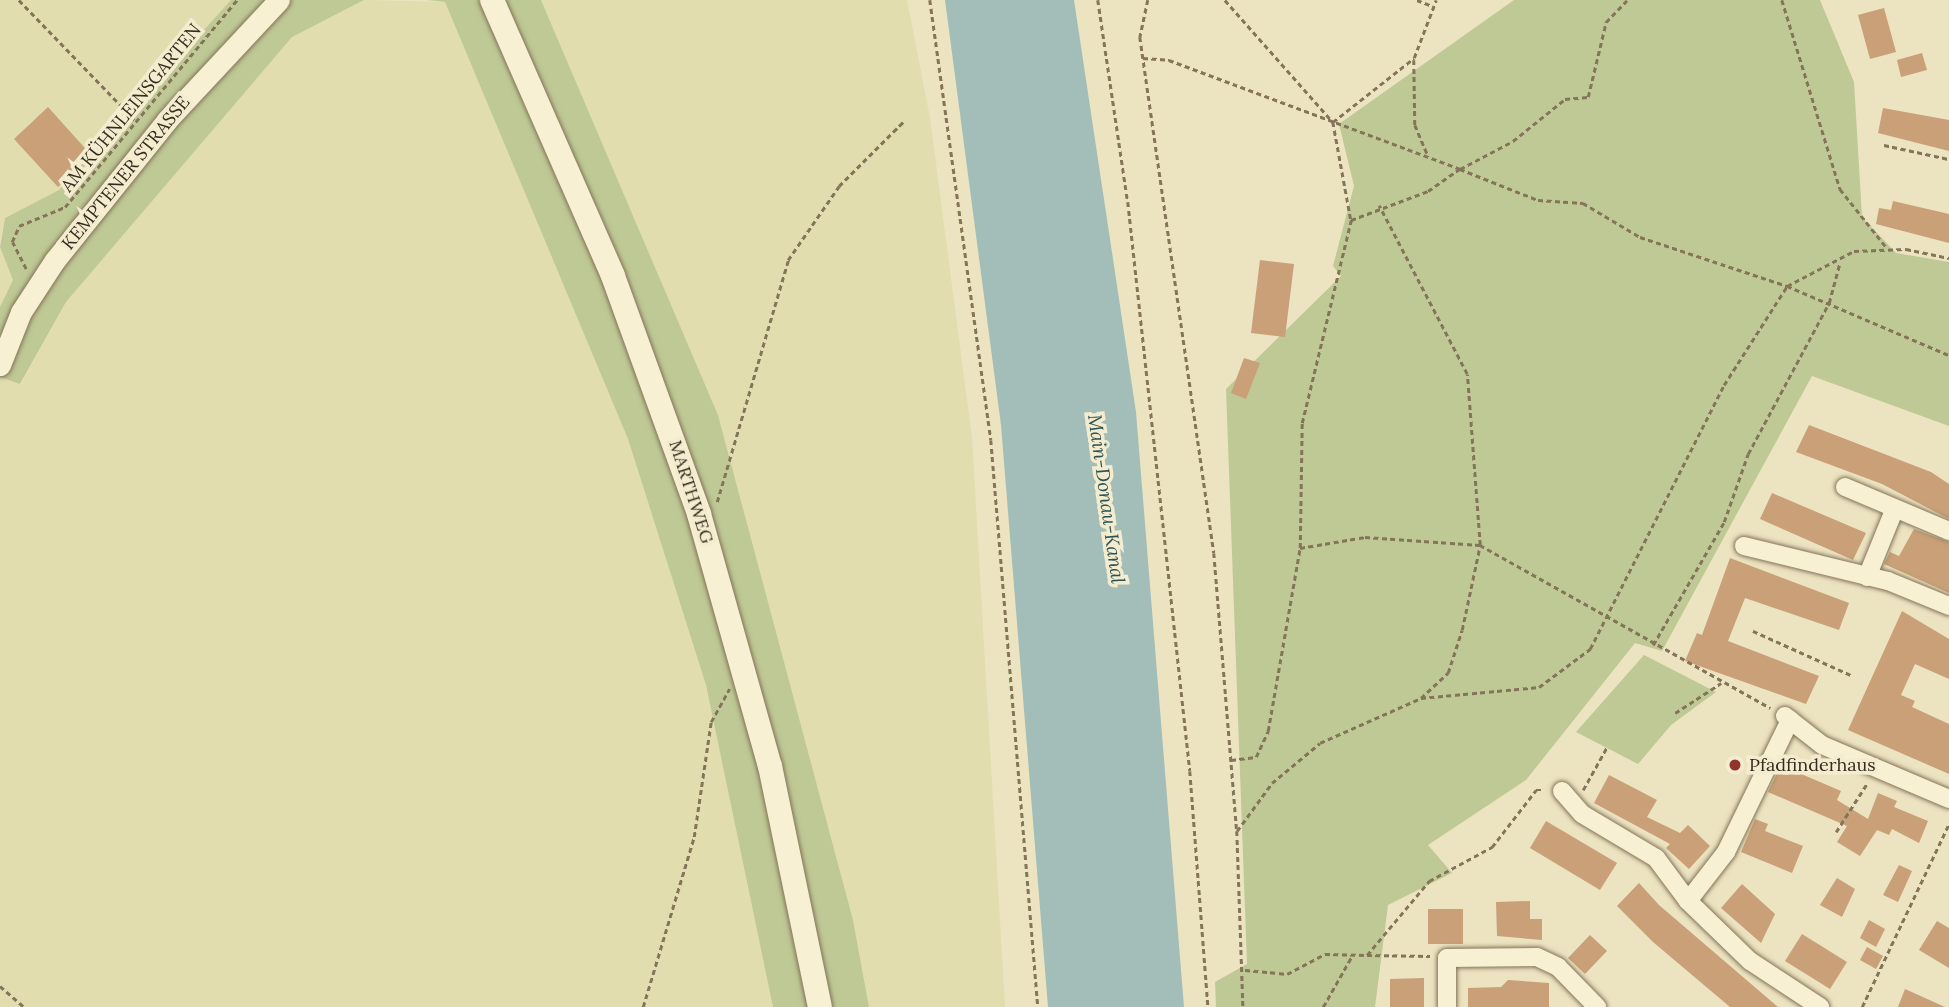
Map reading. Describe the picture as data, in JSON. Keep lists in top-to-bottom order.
{
  "streets": {
    "main road": ["MARTHWEG"],
    "street": ["KEMPTENER STRASSE"],
    "path": ["AM KÜHNLEINSGARTEN"]
  },
  "crossings": [
    ["AM KÜHNLEINSGARTEN", "KEMPTENER STRASSE"]
  ],
  "water": ["Main-Donau-Kanal"],
  "places": ["Pfadfinderhaus"]
}
